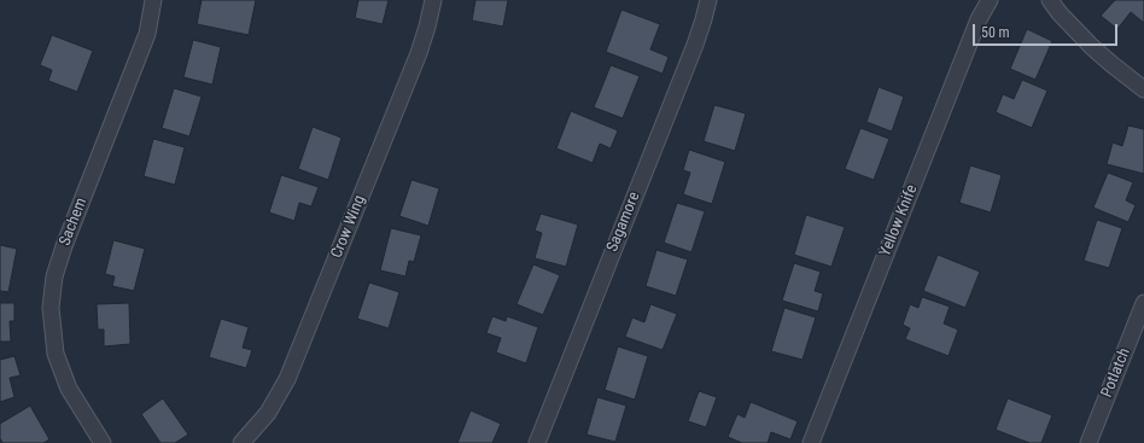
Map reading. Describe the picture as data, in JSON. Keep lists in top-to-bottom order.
{
  "streets": {
    "street": [
      "Yellow Knife",
      "Sachem",
      "Sagamore",
      "Crow Wing",
      "Potlatch"
    ]
  },
  "scale_bar": "50 m"
}
